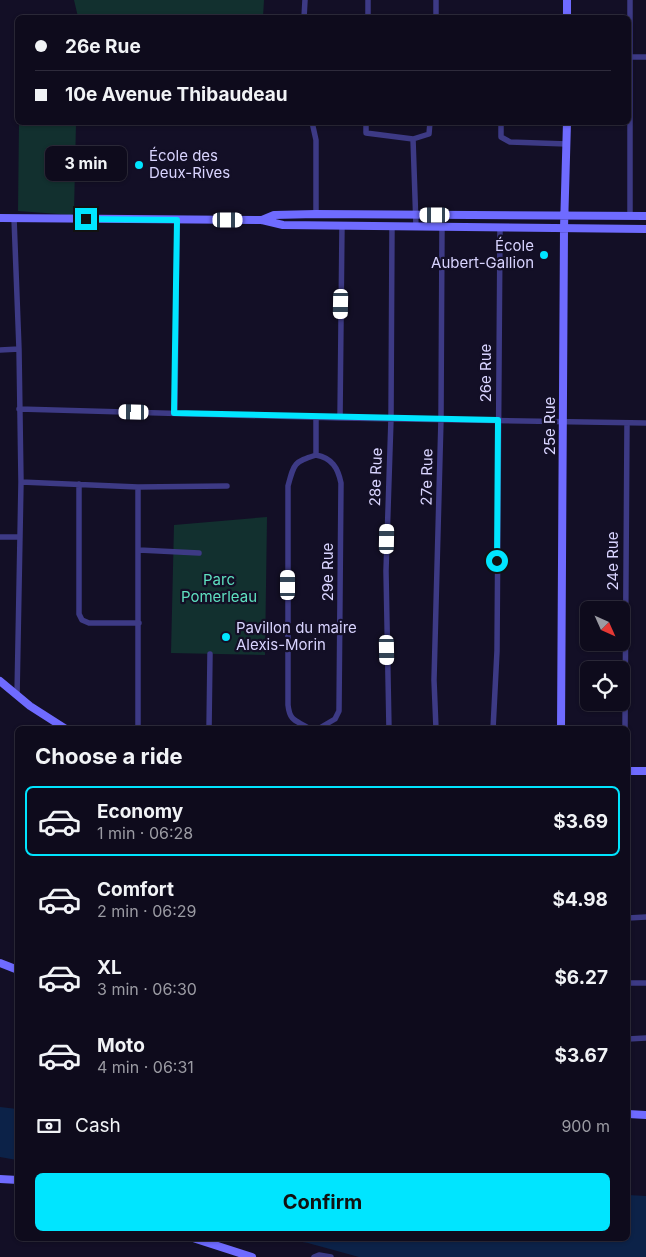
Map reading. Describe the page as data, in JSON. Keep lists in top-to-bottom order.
{
  "streets": {
    "street": [
      "26e Rue",
      "25e Rue",
      "28e Rue",
      "27e Rue",
      "24e Rue",
      "29e Rue"
    ]
  },
  "parks": ["Parc Pomerleau"],
  "places": ["École des Deux-Rives", "École Aubert-Gallion", "Pavillon du maire Alexis-Morin"],
  "north": "bottom right",
  "page": {
    "banner": ["26e Rue", "10e Avenue Thibaudeau"],
    "bubble": "3 min",
    "heading": "Choose a ride",
    "list": [
      {
        "name": "Economy",
        "note": "1 min · 06:28",
        "value": "$3.69"
      },
      {
        "name": "Comfort",
        "note": "2 min · 06:29",
        "value": "$4.98"
      },
      {
        "name": "XL",
        "note": "3 min · 06:30",
        "value": "$6.27"
      },
      {
        "name": "Moto",
        "note": "4 min · 06:31",
        "value": "$3.67"
      }
    ],
    "pay": ["Cash", "900 m"],
    "buttons": "Confirm"
  }
}
